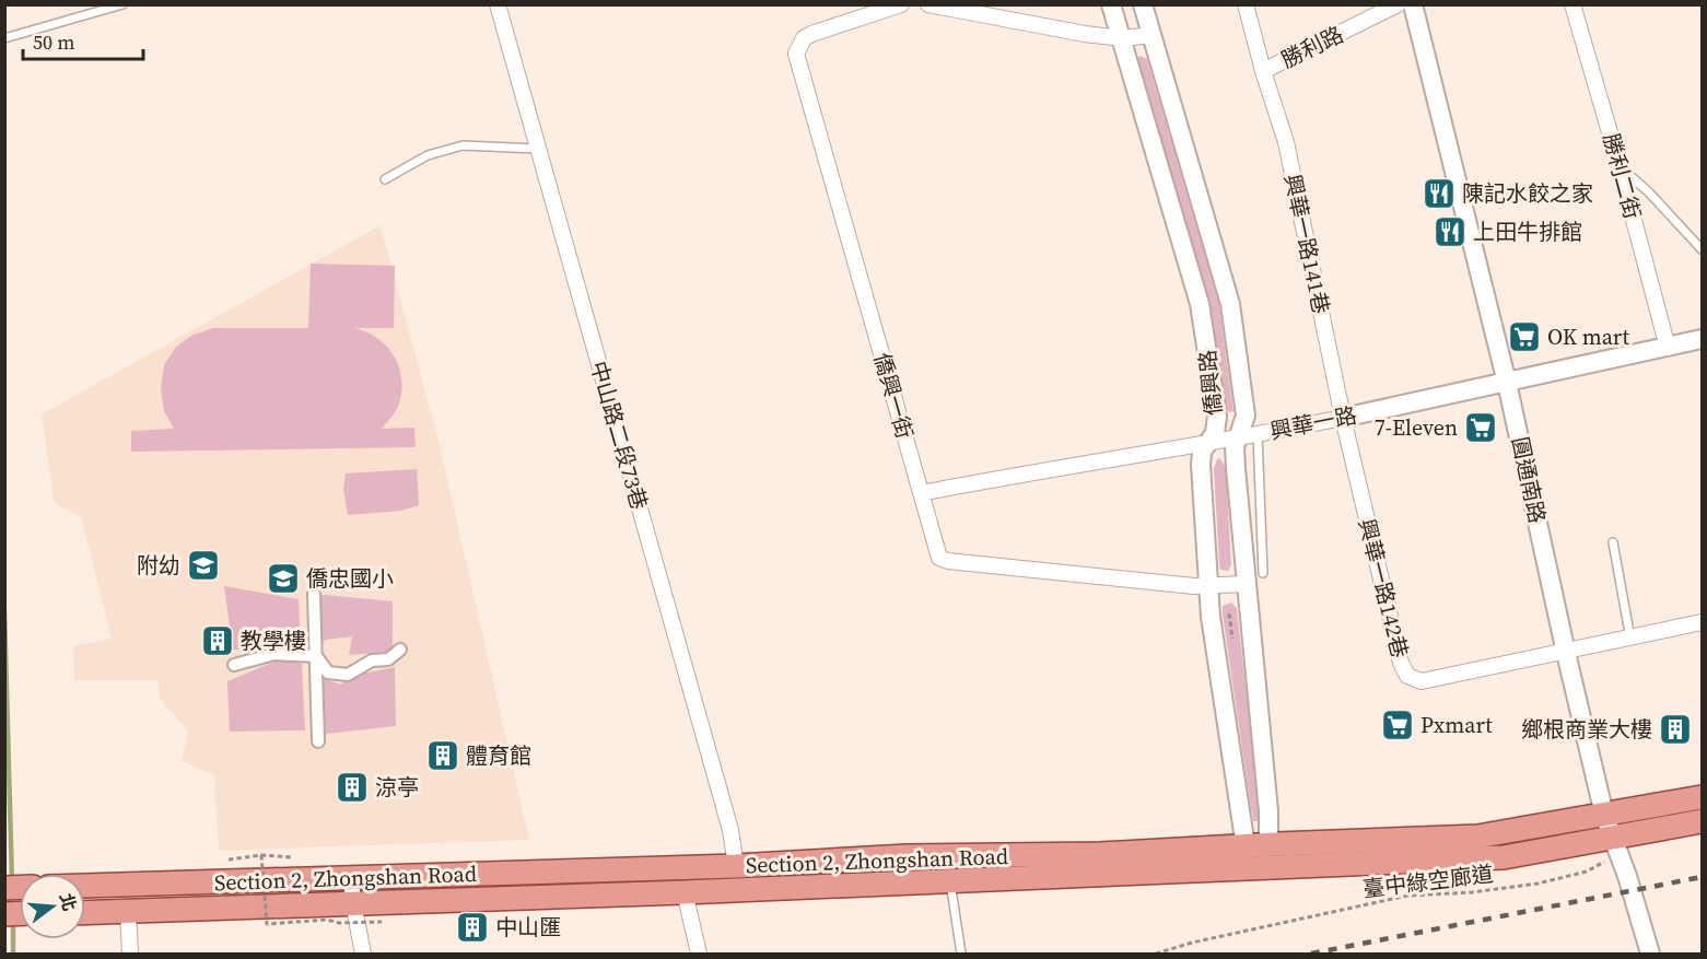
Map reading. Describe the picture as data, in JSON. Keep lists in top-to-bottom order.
{
  "streets": {
    "main road": ["Section 2, Zhongshan Road"],
    "street": [
      "勝利路",
      "勝利二街",
      "興華一路141巷",
      "僑興路",
      "僑興一街",
      "興華一路",
      "中山路二段73巷",
      "圓通南路",
      "興華一路142巷"
    ],
    "path": ["臺中綠空廊道"]
  },
  "crossings": [
    ["勝利路", "興華一路141巷"],
    ["勝利二街", "興華一路"],
    ["興華一路141巷", "興華一路"],
    ["興華一路141巷", "興華一路142巷"],
    ["僑興路", "僑興一街"],
    ["僑興路", "興華一路"],
    ["僑興路", "Section 2, Zhongshan Road"],
    ["僑興一街", "興華一路"],
    ["興華一路", "圓通南路"],
    ["興華一路", "興華一路142巷"],
    ["中山路二段73巷", "Section 2, Zhongshan Road"],
    ["圓通南路", "興華一路142巷"],
    ["圓通南路", "Section 2, Zhongshan Road"],
    ["圓通南路", "臺中綠空廊道"],
    ["Section 2, Zhongshan Road", "臺中綠空廊道"]
  ],
  "places": {
    "restaurant": ["陳記水餃之家", "上田牛排館"],
    "supermarket": ["OK mart", "7-Eleven", "Pxmart"],
    "school or university": ["附幼", "僑忠國小"],
    "building": [
      "教學樓",
      "鄉根商業大樓",
      "體育館",
      "涼亭",
      "中山匯"
    ]
  },
  "scale_bar": "50 m",
  "north": "right"
}
